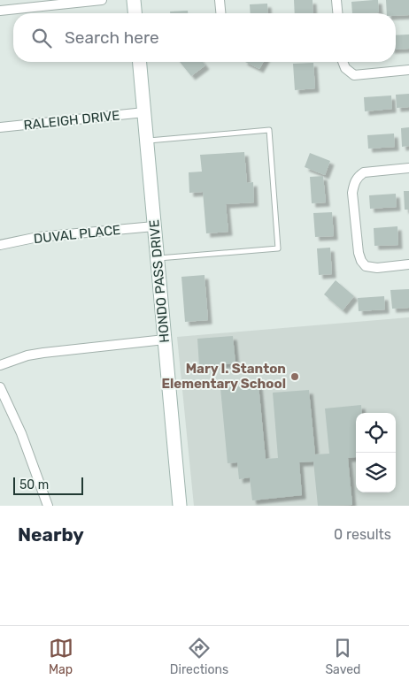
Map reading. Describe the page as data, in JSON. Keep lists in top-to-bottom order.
{
  "streets": {
    "main road": ["HONDO PASS DRIVE"],
    "street": ["RALEIGH DRIVE", "DUVAL PLACE"]
  },
  "crossings": [
    ["RALEIGH DRIVE", "HONDO PASS DRIVE"],
    ["DUVAL PLACE", "HONDO PASS DRIVE"]
  ],
  "places": ["Mary I. Stanton Elementary School"],
  "scale_bar": "50 m",
  "page": {
    "search": "Search here",
    "scale": "50 m",
    "heading": ["Nearby", "0 results"],
    "nav": ["Map", "Directions", "Saved"]
  }
}
